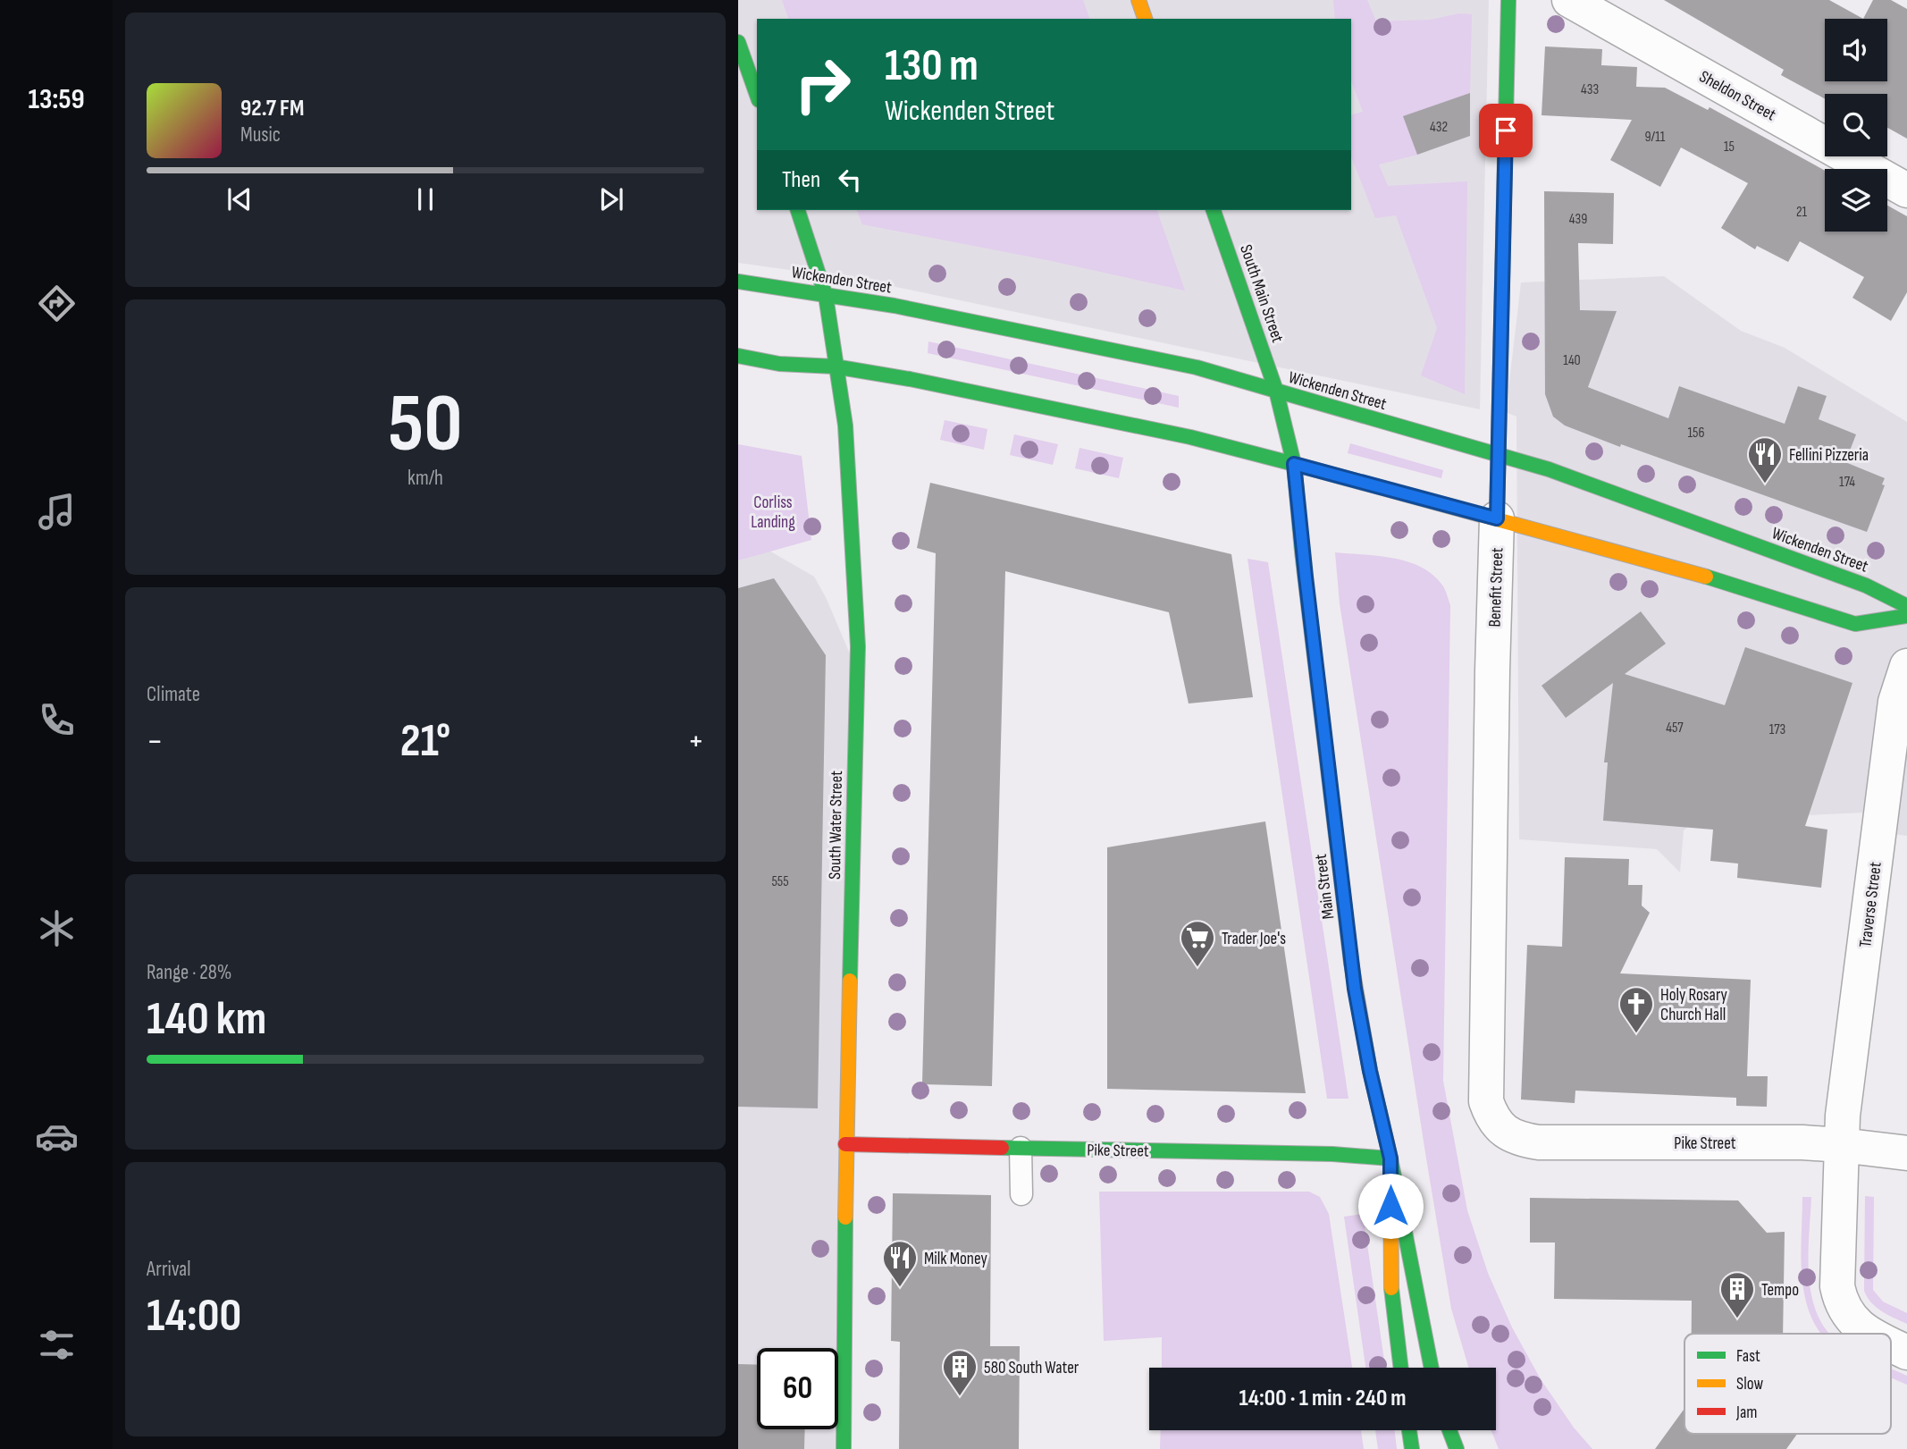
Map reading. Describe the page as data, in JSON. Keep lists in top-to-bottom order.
{
  "streets": {
    "main road": [
      "Wickenden Street",
      "South Main Street",
      "Benefit Street",
      "South Water Street",
      "Main Street",
      "Pike Street"
    ],
    "street": ["Sheldon Street", "Traverse Street"]
  },
  "crossings": [
    ["Wickenden Street", "South Main Street"],
    ["Wickenden Street", "Benefit Street"],
    ["Wickenden Street", "South Water Street"],
    ["Wickenden Street", "Main Street"],
    ["South Main Street", "Main Street"],
    ["Benefit Street", "Pike Street"],
    ["South Water Street", "Pike Street"],
    ["Main Street", "Pike Street"],
    ["Traverse Street", "Pike Street"]
  ],
  "parks": ["Corliss Landing"],
  "places": {
    "restaurant": ["Fellini Pizzeria", "Milk Money"],
    "supermarket": ["Trader Joe's"],
    "church": ["Holy Rosary Church Hall"],
    "building": ["Tempo", "580 South Water"]
  },
  "house_numbers": [
    "433",
    "432",
    "9/11",
    "15",
    "21",
    "439",
    "140",
    "156",
    "174",
    "457",
    "173",
    "555"
  ],
  "legend": ["Fast", "Slow", "Jam"],
  "page": {
    "tabs": "13:59",
    "turn": ["130 m", "Wickenden Street"],
    "song": ["92.7 FM", "Music"],
    "then": "Then",
    "tile": [
      ["50", "km/h"],
      "Climate",
      ["Range · 28%", "140 km"],
      ["Arrival", "14:00"]
    ],
    "heat": ["−", "21°", "+"],
    "limit": "60",
    "trip": "14:00 · 1 min · 240 m"
  }
}
